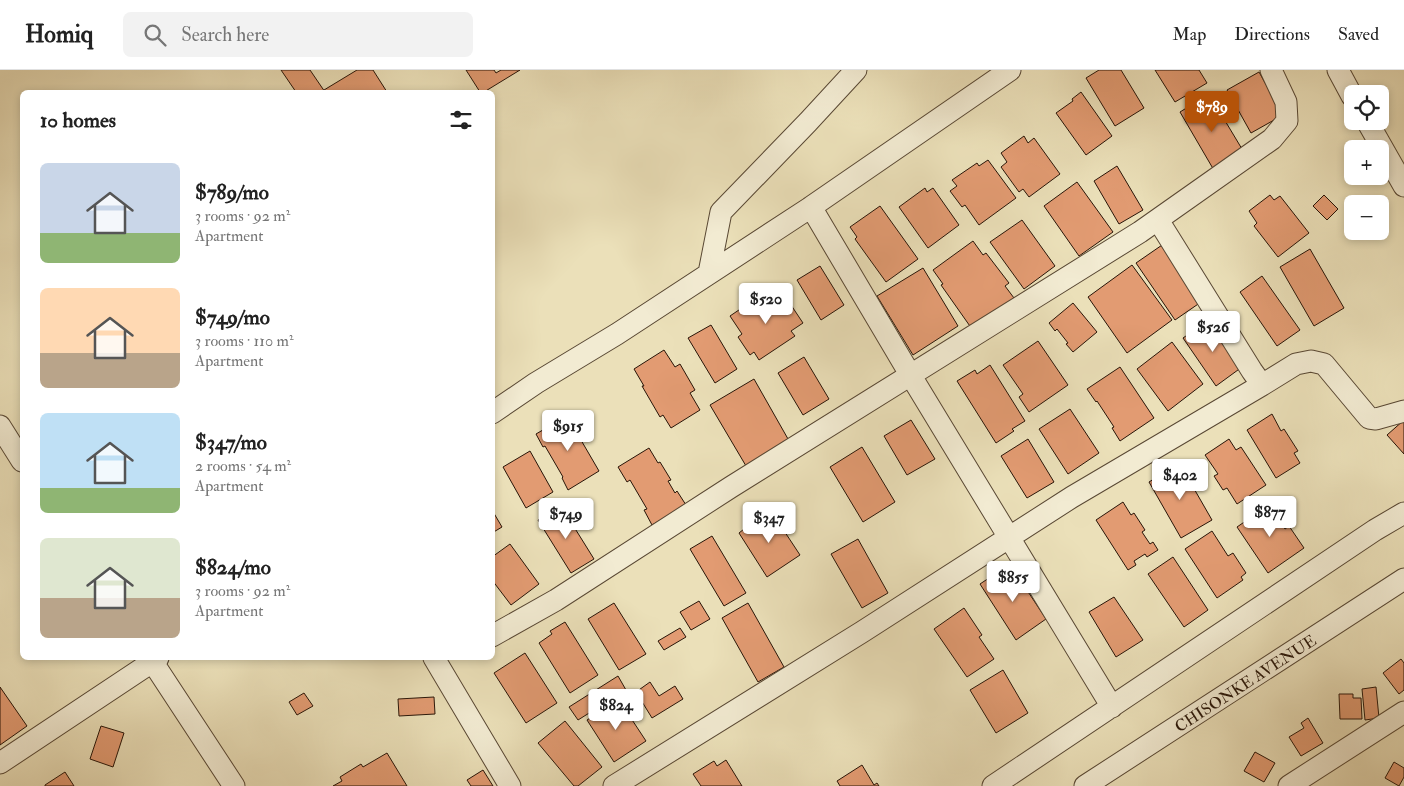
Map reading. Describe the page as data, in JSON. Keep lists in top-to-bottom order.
{
  "streets": {
    "street": ["CHISONKE AVENUE"]
  },
  "page": {
    "header": "Homiq",
    "search": "Search here",
    "nav": ["Map", "Directions", "Saved"],
    "map_buttons": ["+", "−"],
    "heading": "10 homes",
    "price": [
      "$789",
      "$520",
      "$526",
      "$915",
      "$402",
      "$877",
      "$749",
      "$347",
      "$855",
      "$824"
    ],
    "list": [
      {
        "name": "$789/mo",
        "note": "3 rooms · 92 m² · Apartment"
      },
      {
        "name": "$749/mo",
        "note": "3 rooms · 110 m² · Apartment"
      },
      {
        "name": "$347/mo",
        "note": "2 rooms · 54 m² · Apartment"
      },
      {
        "name": "$824/mo",
        "note": "3 rooms · 92 m² · Apartment"
      }
    ]
  }
}
